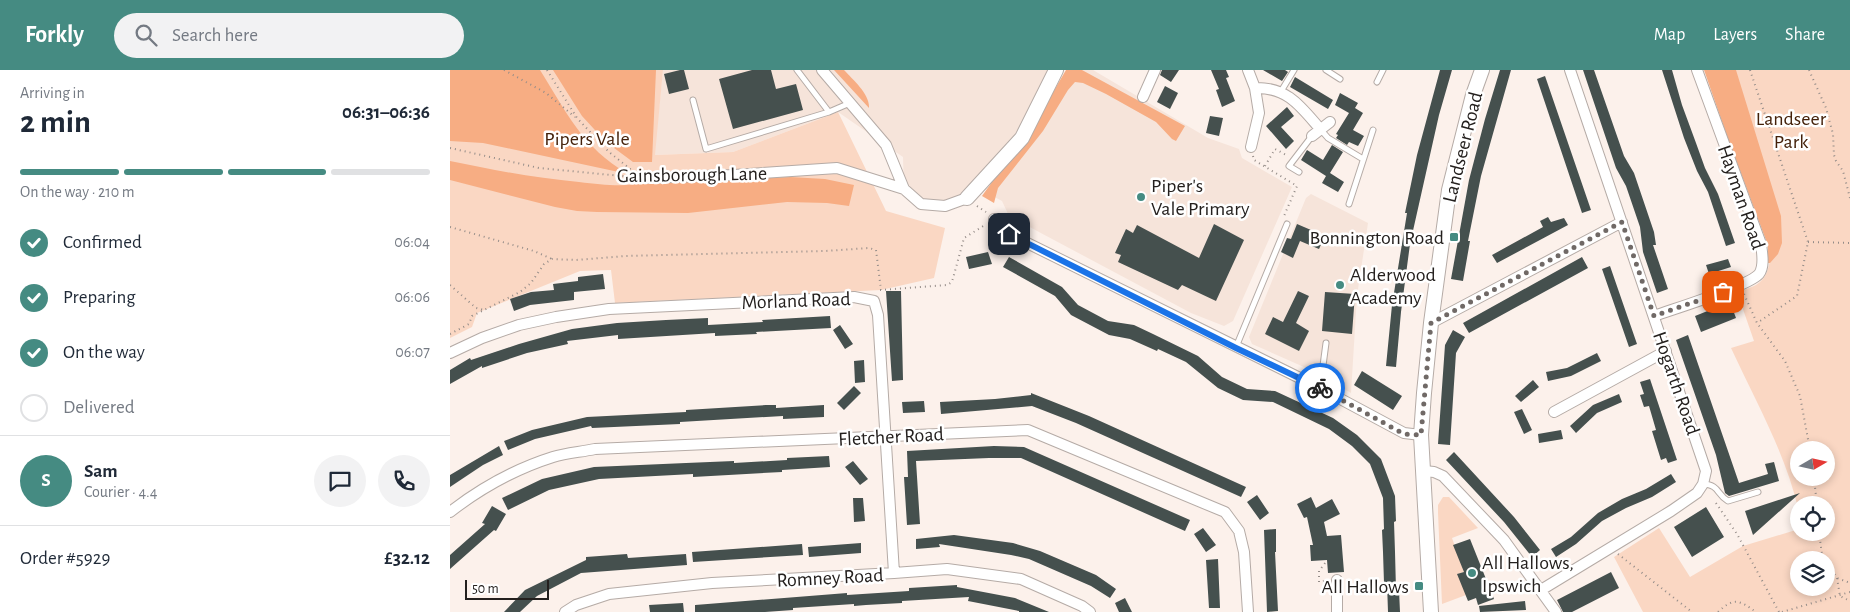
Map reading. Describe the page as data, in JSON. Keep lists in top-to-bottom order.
{
  "streets": {
    "street": [
      "Landseer Road",
      "Gainsborough Lane",
      "Hayman Road",
      "Morland Road",
      "Hogarth Road",
      "Fletcher Road",
      "Romney Road"
    ]
  },
  "crossings": [
    ["Hayman Road", "Hogarth Road"],
    ["Morland Road", "Fletcher Road"],
    ["Morland Road", "Romney Road"]
  ],
  "parks": ["Landseer Park", "Pipers Vale"],
  "places": {
    "other": ["Piper's Vale Primary", "Alderwood Academy", "All Hallows, Ipswich"],
    "transit": ["Bonnington Road", "All Hallows"]
  },
  "scale_bar": "50 m",
  "north": "right",
  "page": {
    "header": "Forkly",
    "search": "Search here",
    "nav": ["Map", "Layers", "Share"],
    "heading": ["2 min", "Arriving in", "06:31–06:36"],
    "panel": [
      "Sam",
      "Courier · 4.4",
      "Order #5929",
      "£32.12"
    ],
    "bar": "On the way · 210 m",
    "list": [
      ["Confirmed", "06:04"],
      ["Preparing", "06:06"],
      ["On the way", "06:07"],
      "Delivered"
    ],
    "round": "S",
    "scale": "50 m"
  }
}
